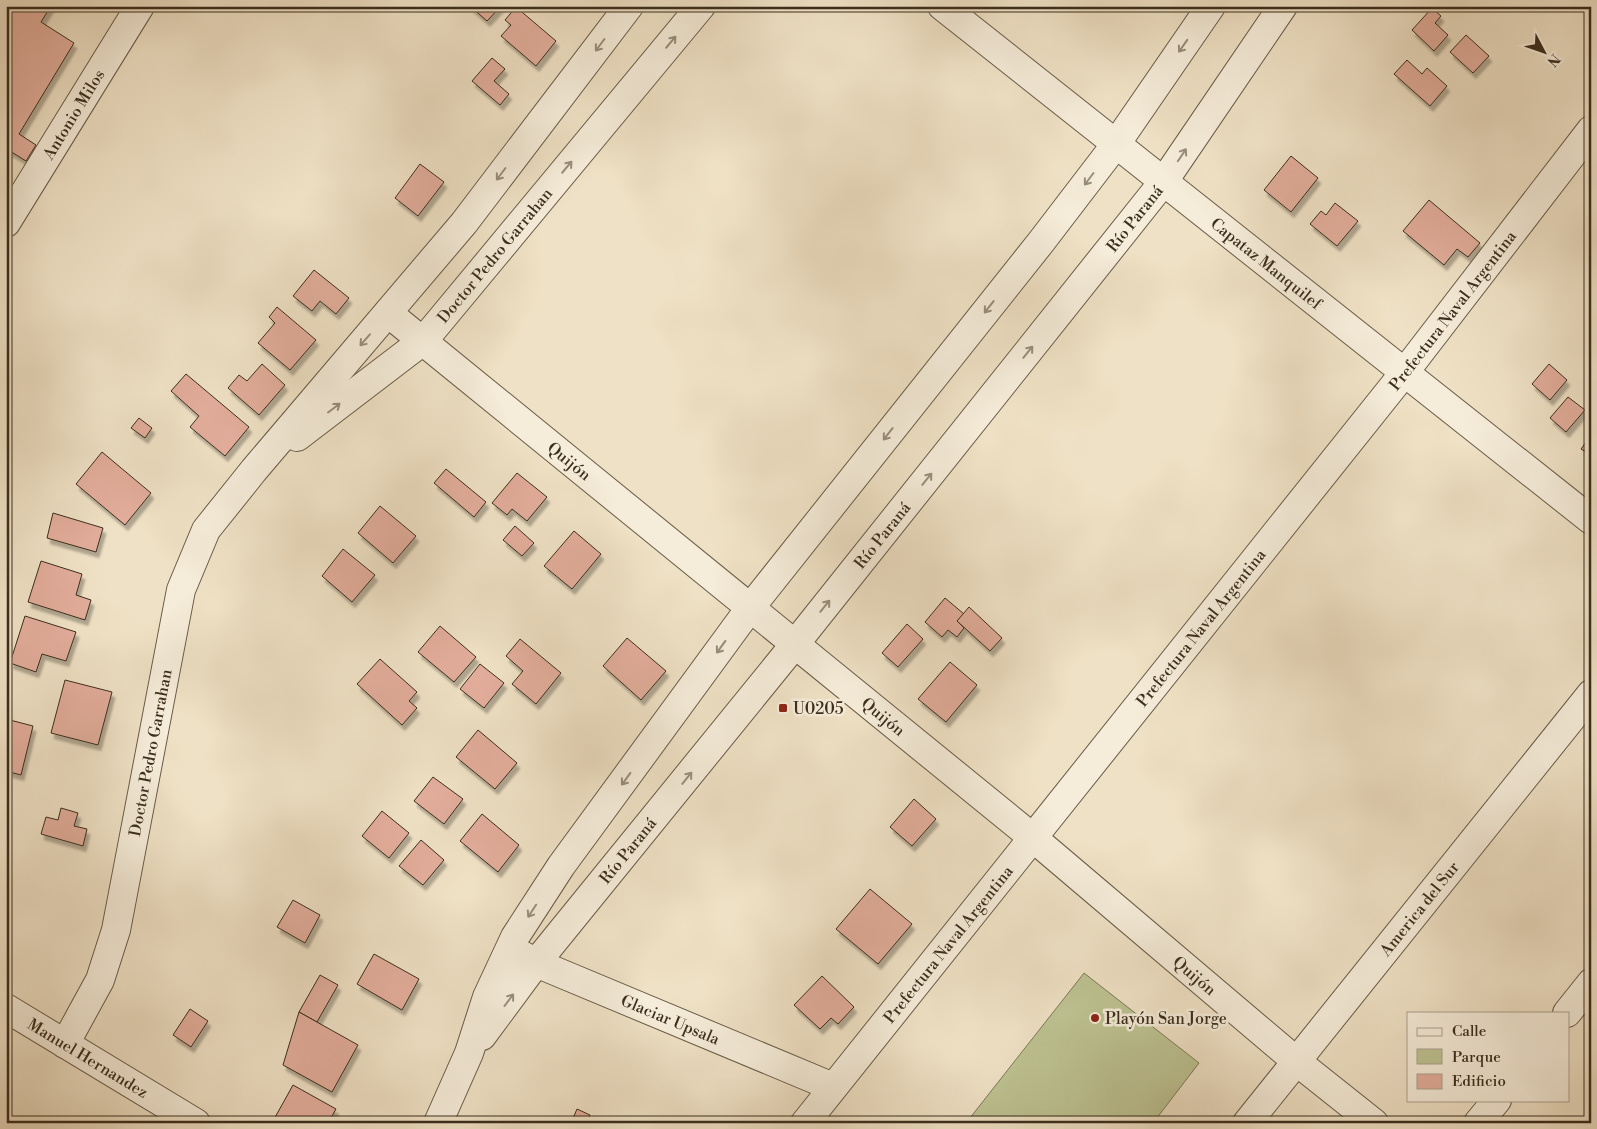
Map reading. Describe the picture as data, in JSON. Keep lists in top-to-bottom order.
{
  "streets": {
    "street": [
      "Antonio Milos",
      "Río Paraná",
      "Doctor Pedro Garrahan",
      "Capataz Manquilef",
      "Prefectura Naval Argentina",
      "Quijón",
      "America del Sur",
      "Glaciar Upsala",
      "Manuel Hernandez"
    ]
  },
  "crossings": [
    ["Río Paraná", "Capataz Manquilef"],
    ["Río Paraná", "Quijón"],
    ["Río Paraná", "Glaciar Upsala"],
    ["Doctor Pedro Garrahan", "Quijón"],
    ["Doctor Pedro Garrahan", "Manuel Hernandez"],
    ["Capataz Manquilef", "Prefectura Naval Argentina"],
    ["Prefectura Naval Argentina", "Quijón"],
    ["Prefectura Naval Argentina", "Glaciar Upsala"],
    ["Quijón", "America del Sur"]
  ],
  "places": {
    "transit": ["U0205"],
    "other": ["Playón San Jorge"]
  },
  "legend": ["Calle", "Parque", "Edificio"],
  "north": "bottom right"
}
